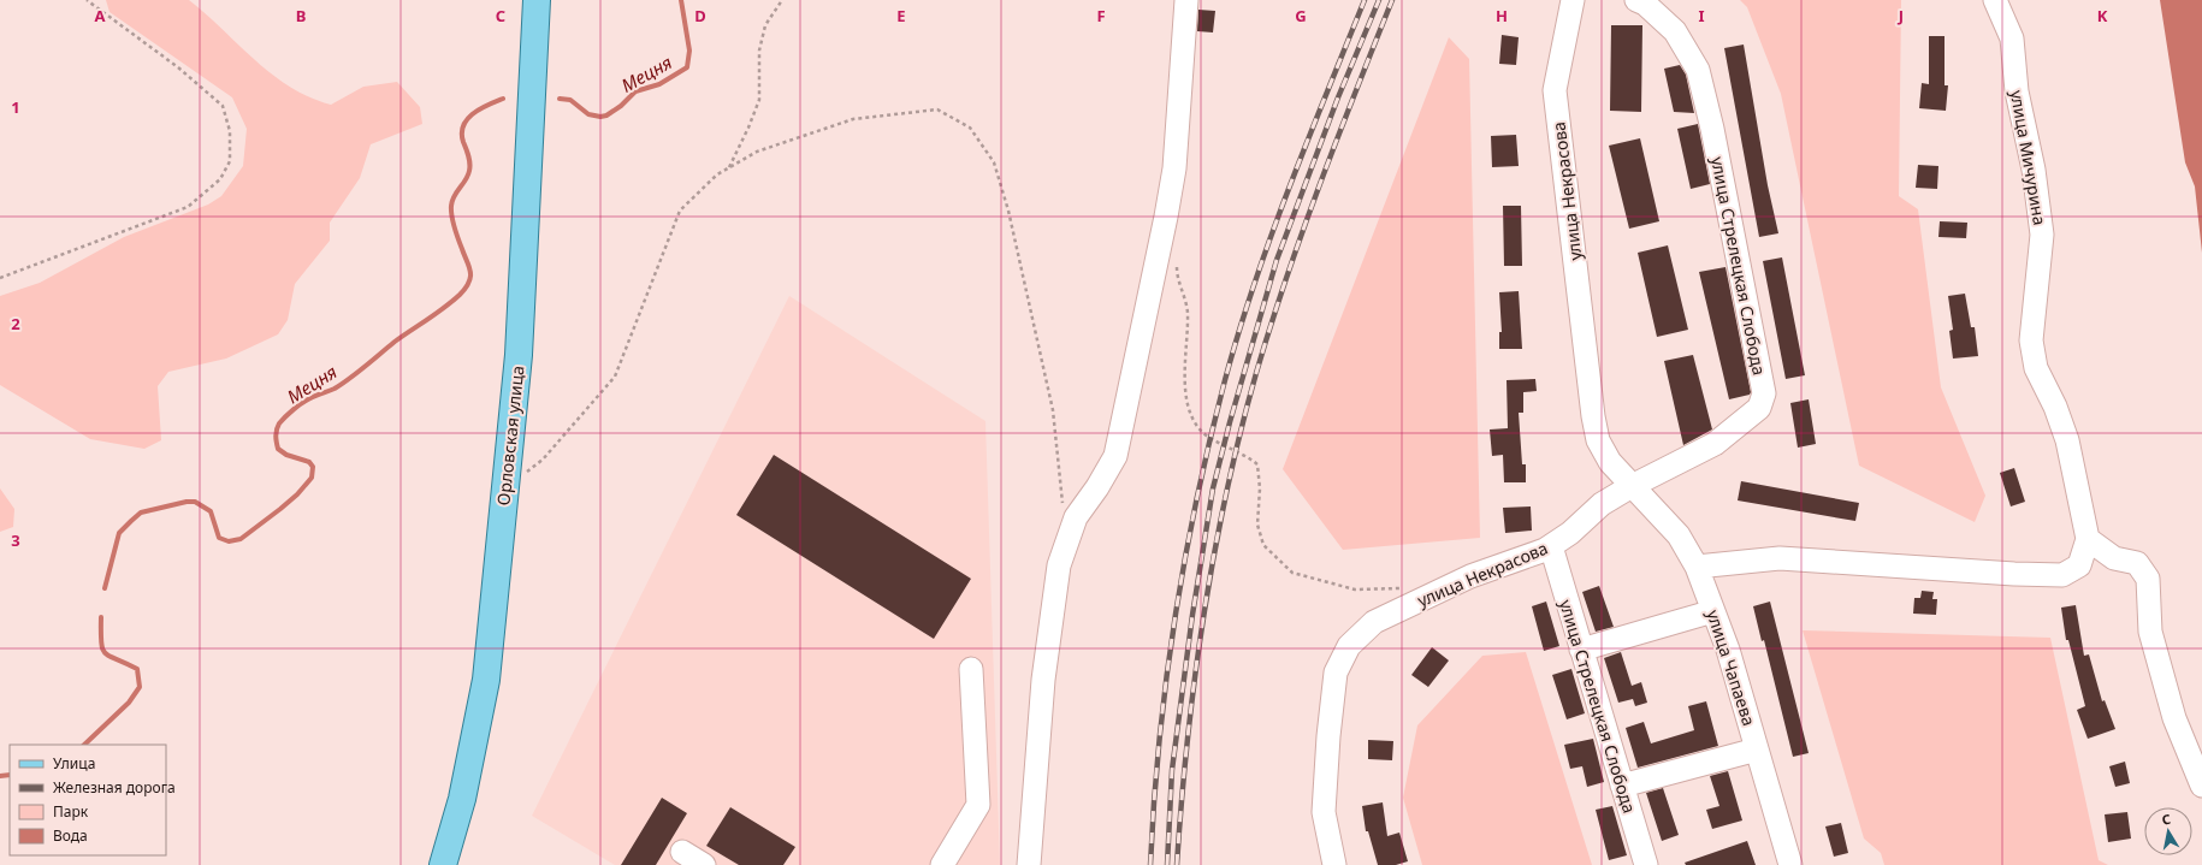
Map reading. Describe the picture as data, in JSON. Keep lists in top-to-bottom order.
{
  "streets": {
    "main road": ["Орловская улица"],
    "street": [
      "улица Мичурина",
      "улица Некрасова",
      "улица Стрелецкая Слобода",
      "улица Чапаева"
    ]
  },
  "crossings": [
    ["улица Некрасова", "улица Стрелецкая Слобода"],
    ["улица Некрасова", "улица Чапаева"],
    ["улица Стрелецкая Слобода", "улица Чапаева"]
  ],
  "water": ["Мецня"],
  "legend": [
    "Улица",
    "Железная дорога",
    "Парк",
    "Вода"
  ],
  "north": "top",
  "grid": {
    "columns": [
      "A",
      "B",
      "C",
      "D",
      "E",
      "F",
      "G",
      "H",
      "I",
      "J",
      "K"
    ],
    "rows": ["1", "2", "3"]
  }
}
